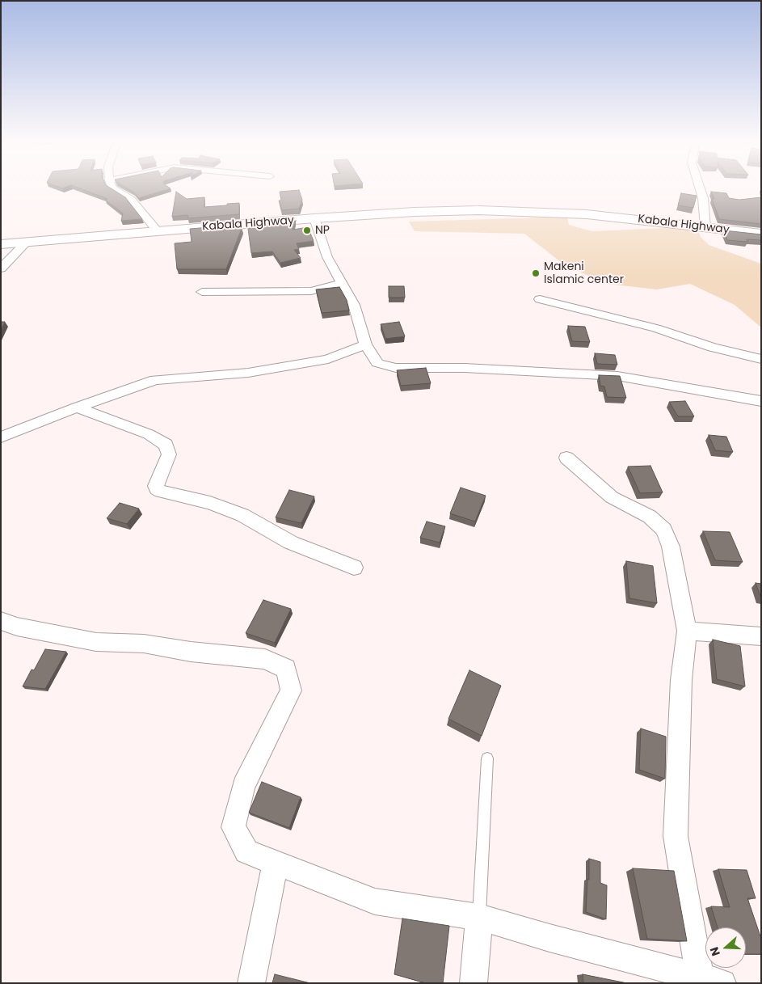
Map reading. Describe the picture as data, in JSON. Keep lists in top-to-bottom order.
{
  "streets": {
    "main road": ["Kabala Highway"]
  },
  "places": ["NP", "Makeni Islamic center"],
  "north": "left"
}
